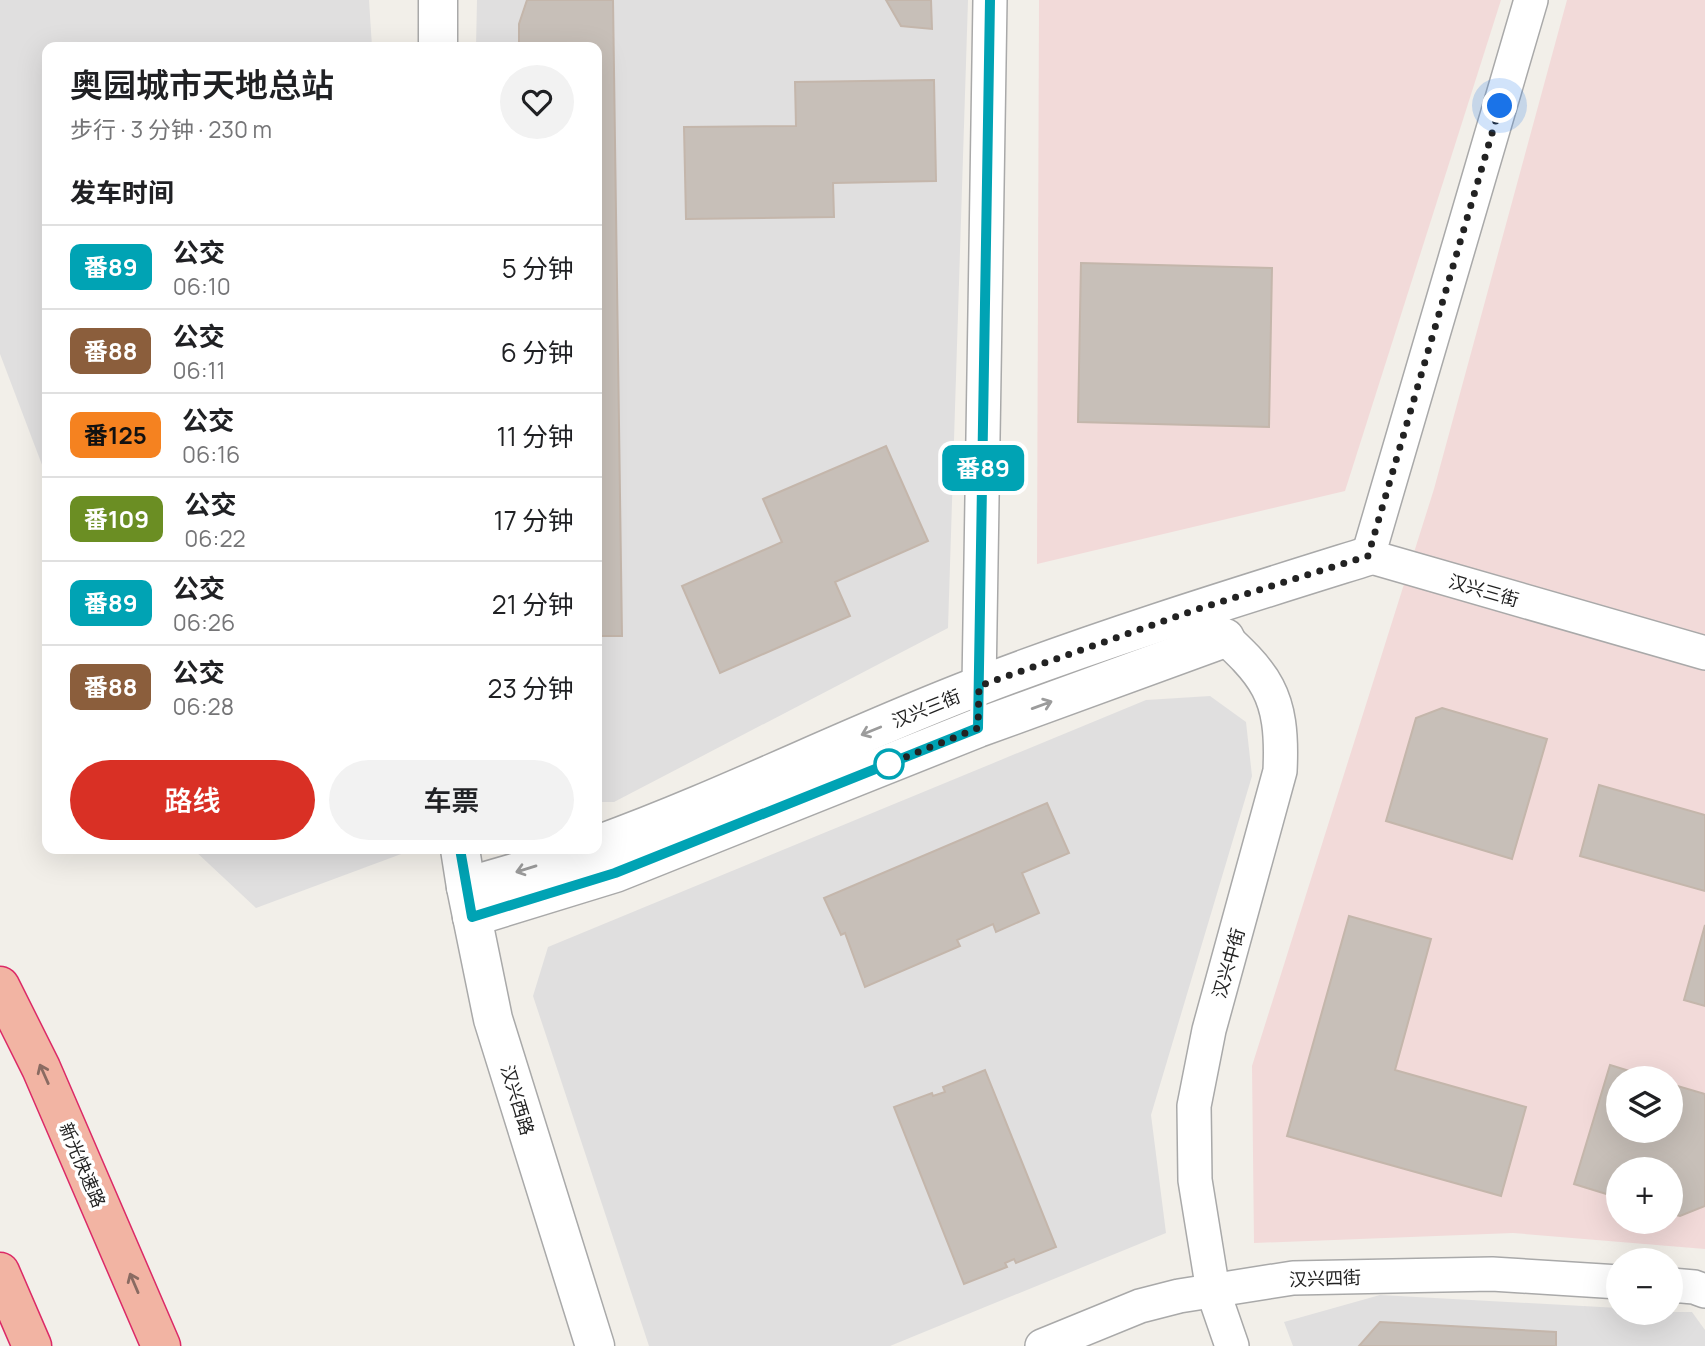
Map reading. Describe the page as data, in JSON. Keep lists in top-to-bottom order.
{
  "streets": {
    "highway": ["新光快速路"],
    "street": [
      "汉兴三街",
      "汉兴中街",
      "汉兴西路",
      "汉兴四街"
    ]
  },
  "crossings": [
    ["汉兴三街", "汉兴中街"],
    ["汉兴中街", "汉兴四街"]
  ],
  "one_way": ["新光快速路"],
  "lines": ["bus line 番89"],
  "page": {
    "on_map": "番89",
    "heading": [
      ["奥园城市天地总站", "步行 · 3 分钟 · 230 m"],
      "发车时间"
    ],
    "list": [
      {
        "mark": "番89",
        "name": "公交",
        "note": "06:10",
        "value": "5 分钟"
      },
      {
        "mark": "番88",
        "name": "公交",
        "note": "06:11",
        "value": "6 分钟"
      },
      {
        "mark": "番125",
        "name": "公交",
        "note": "06:16",
        "value": "11 分钟"
      },
      {
        "mark": "番109",
        "name": "公交",
        "note": "06:22",
        "value": "17 分钟"
      },
      {
        "mark": "番89",
        "name": "公交",
        "note": "06:26",
        "value": "21 分钟"
      },
      {
        "mark": "番88",
        "name": "公交",
        "note": "06:28",
        "value": "23 分钟"
      }
    ],
    "buttons": ["路线", "车票"],
    "map_buttons": ["+", "−"]
  }
}
